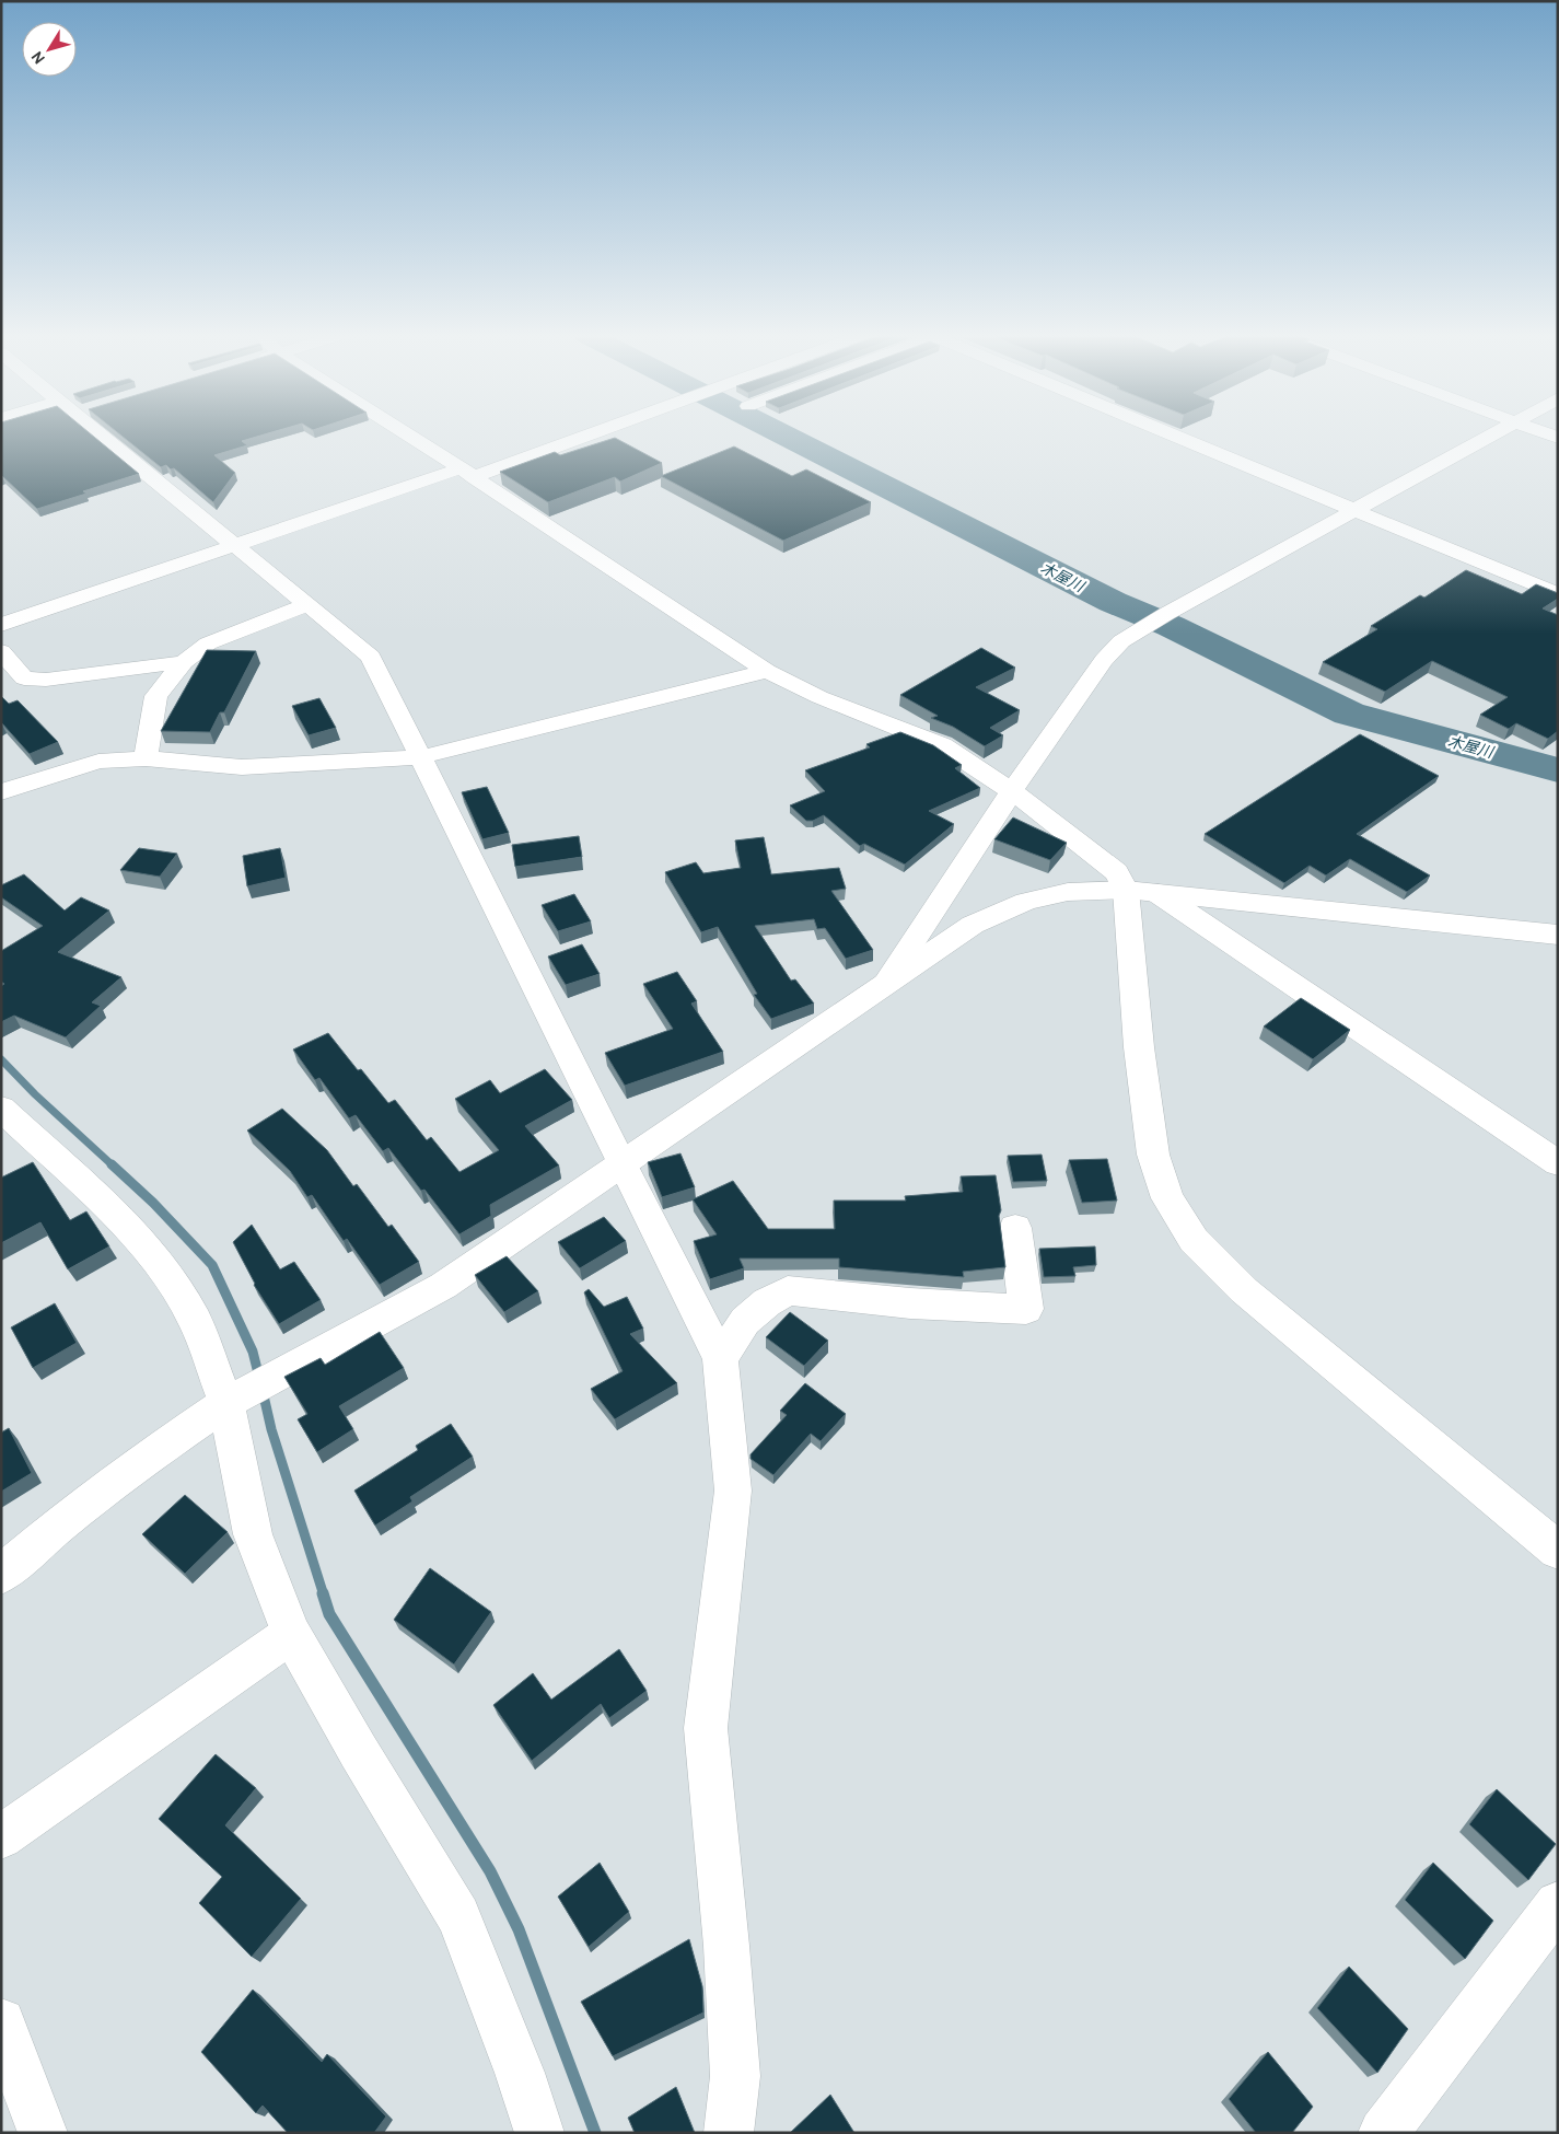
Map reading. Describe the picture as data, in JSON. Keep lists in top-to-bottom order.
{
  "water": ["木屋川"],
  "north": "bottom left"
}
